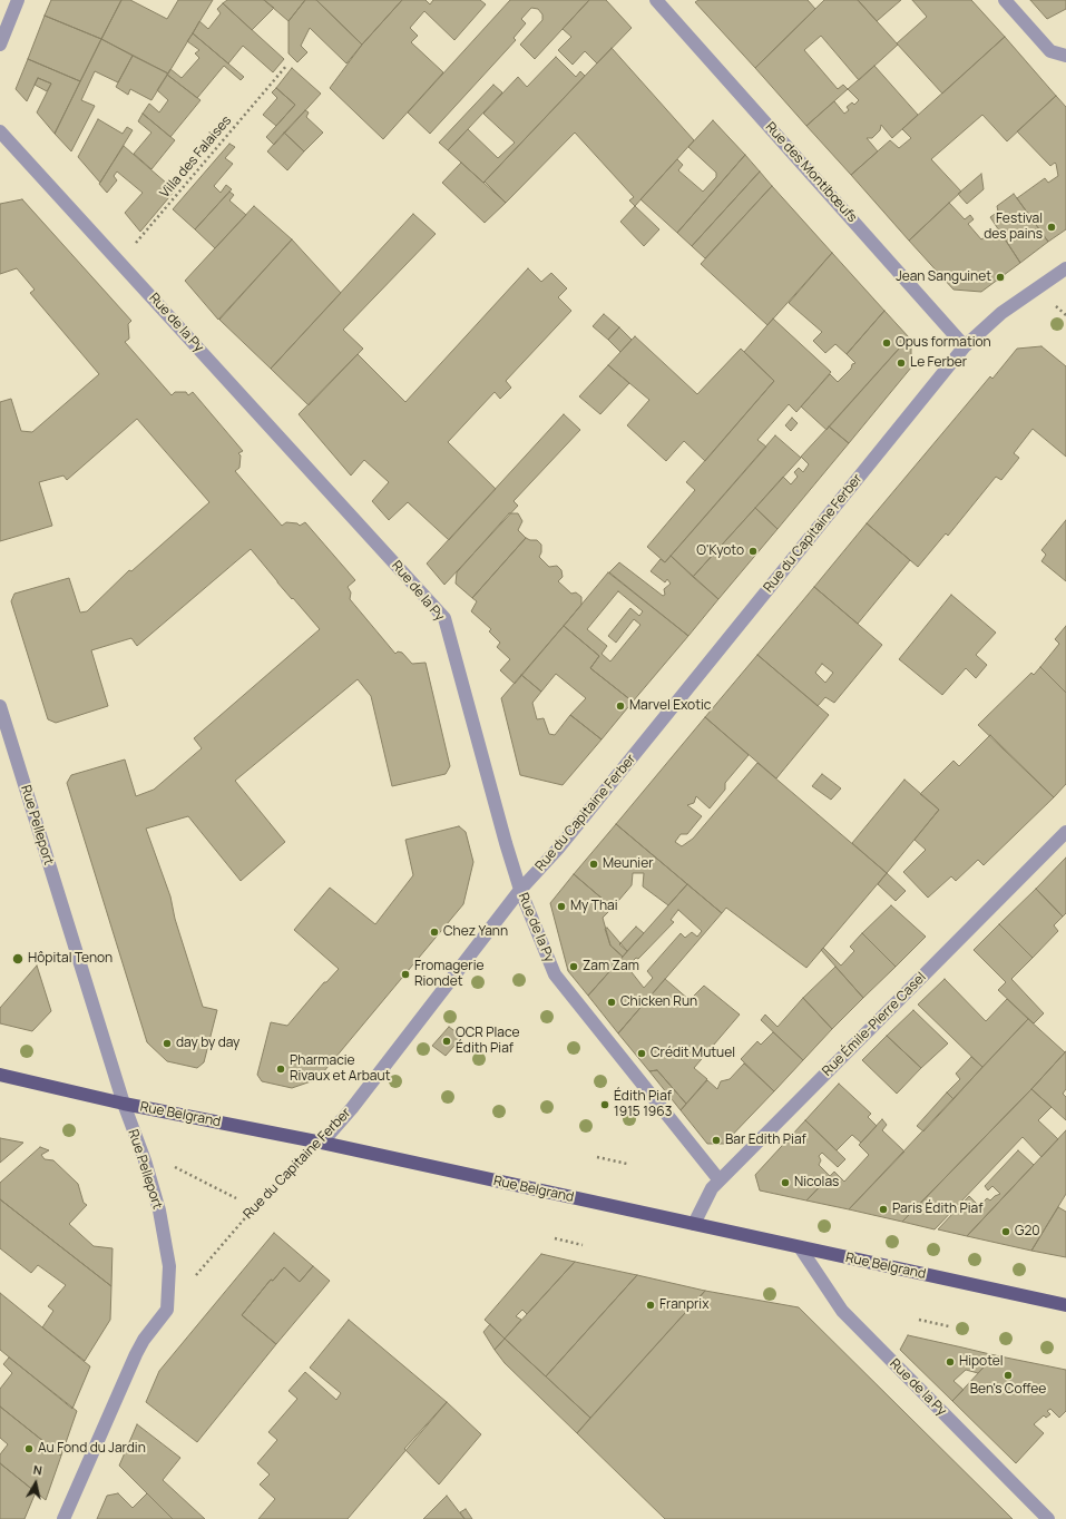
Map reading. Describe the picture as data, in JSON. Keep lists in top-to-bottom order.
{
  "streets": {
    "main road": ["Rue Belgrand"],
    "street": [
      "Rue des Montibœufs",
      "Rue de la Py",
      "Rue du Capitaine Ferber",
      "Rue Pelleport",
      "Rue Émile-Pierre Casel"
    ],
    "path": ["Villa des Falaises"]
  },
  "crossings": [
    ["Villa des Falaises", "Rue de la Py"],
    ["Rue des Montibœufs", "Rue du Capitaine Ferber"],
    ["Rue de la Py", "Rue du Capitaine Ferber"],
    ["Rue de la Py", "Rue Émile-Pierre Casel"],
    ["Rue de la Py", "Rue Belgrand"],
    ["Rue du Capitaine Ferber", "Rue Belgrand"],
    ["Rue Pelleport", "Rue Belgrand"],
    ["Rue Émile-Pierre Casel", "Rue Belgrand"]
  ],
  "places": [
    "Festival des pains",
    "Jean Sanguinet",
    "Opus formation",
    "Le Ferber",
    "O'Kyoto",
    "Marvel Exotic",
    "Meunier",
    "My Thai",
    "Chez Yann",
    "Hôpital Tenon",
    "Zam Zam",
    "Fromagerie Riondet",
    "Chicken Run",
    "OCR Place Édith Piaf",
    "day by day",
    "Crédit Mutuel",
    "Pharmacie Rivaux et Arbaut",
    "Édith Piaf 1915 1963",
    "Bar Edith Piaf",
    "Nicolas",
    "Paris Édith Piaf",
    "G20",
    "Franprix",
    "Hipotel",
    "Ben's Coffee",
    "Au Fond du Jardin"
  ],
  "north": "top"
}
